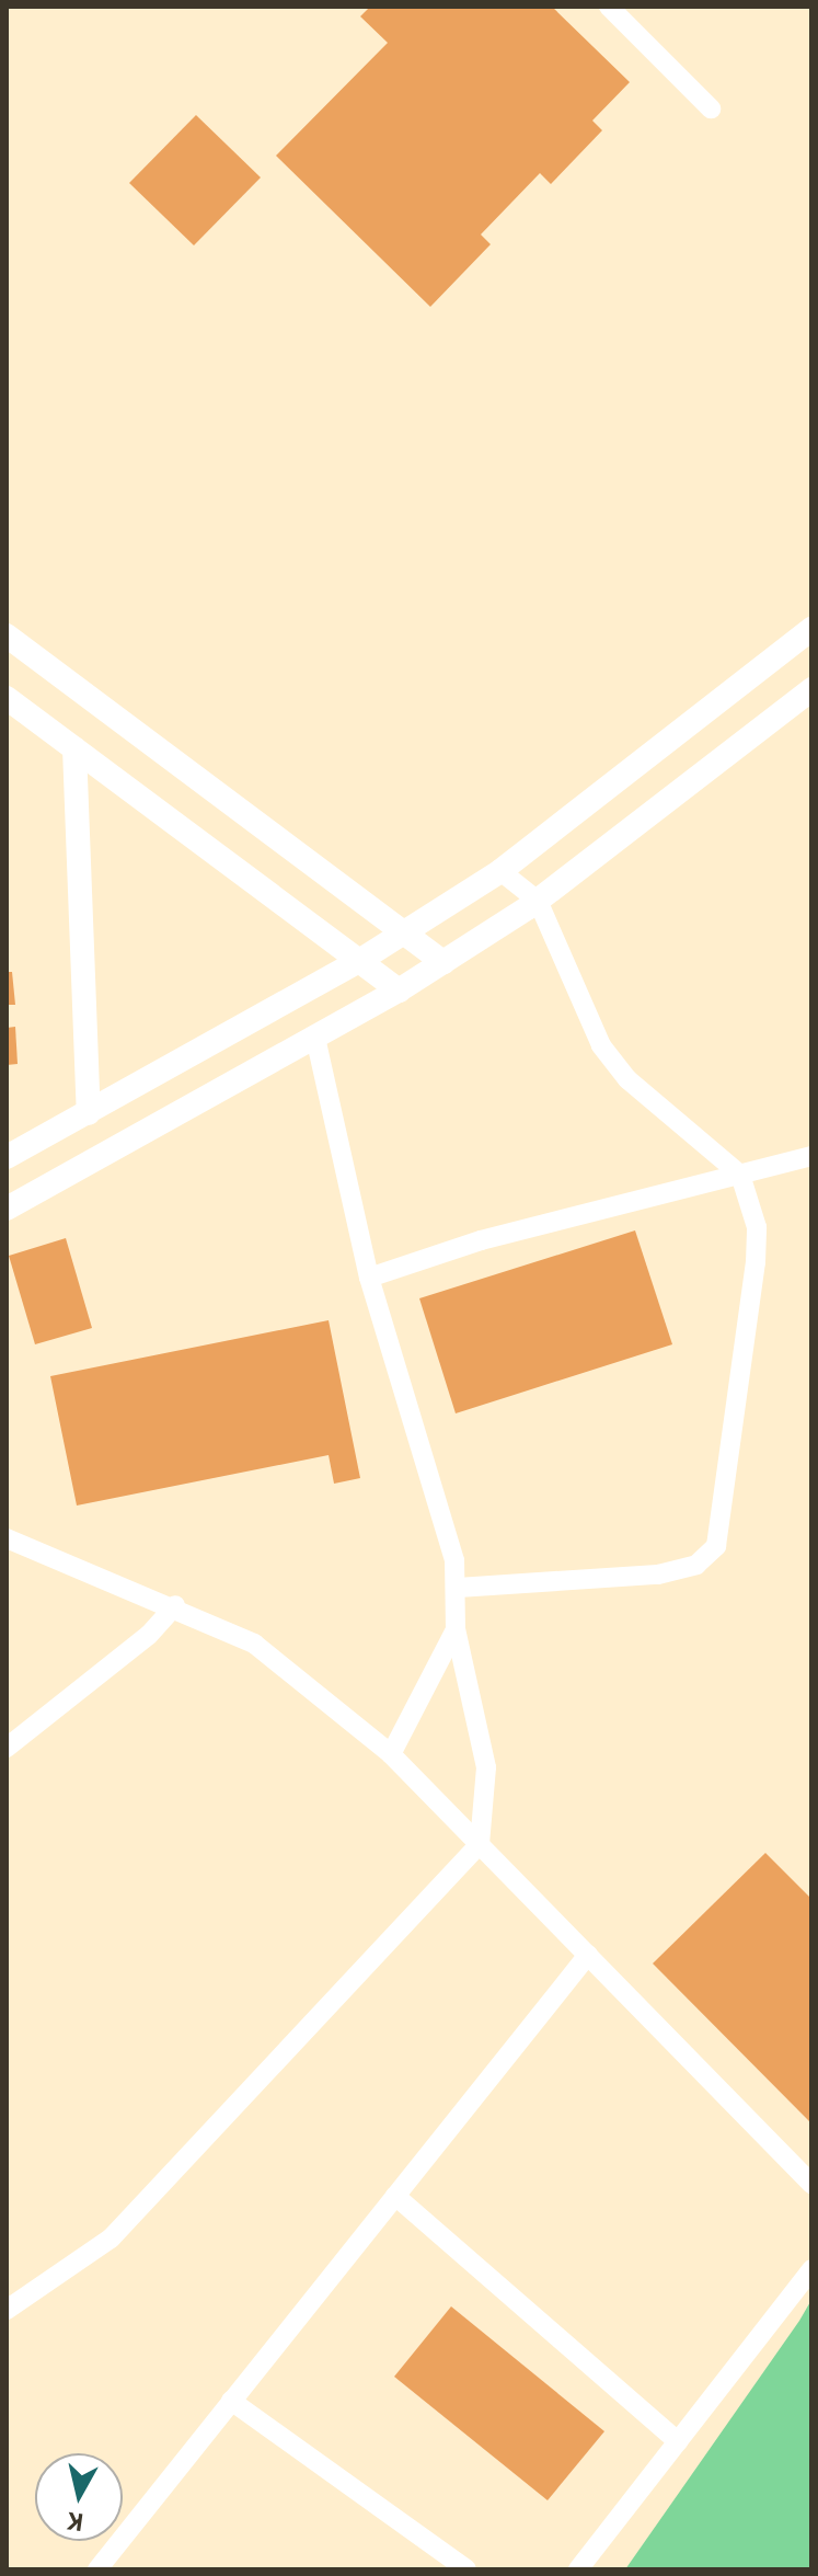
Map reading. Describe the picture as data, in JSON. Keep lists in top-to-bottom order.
{
  "north": "bottom"
}
